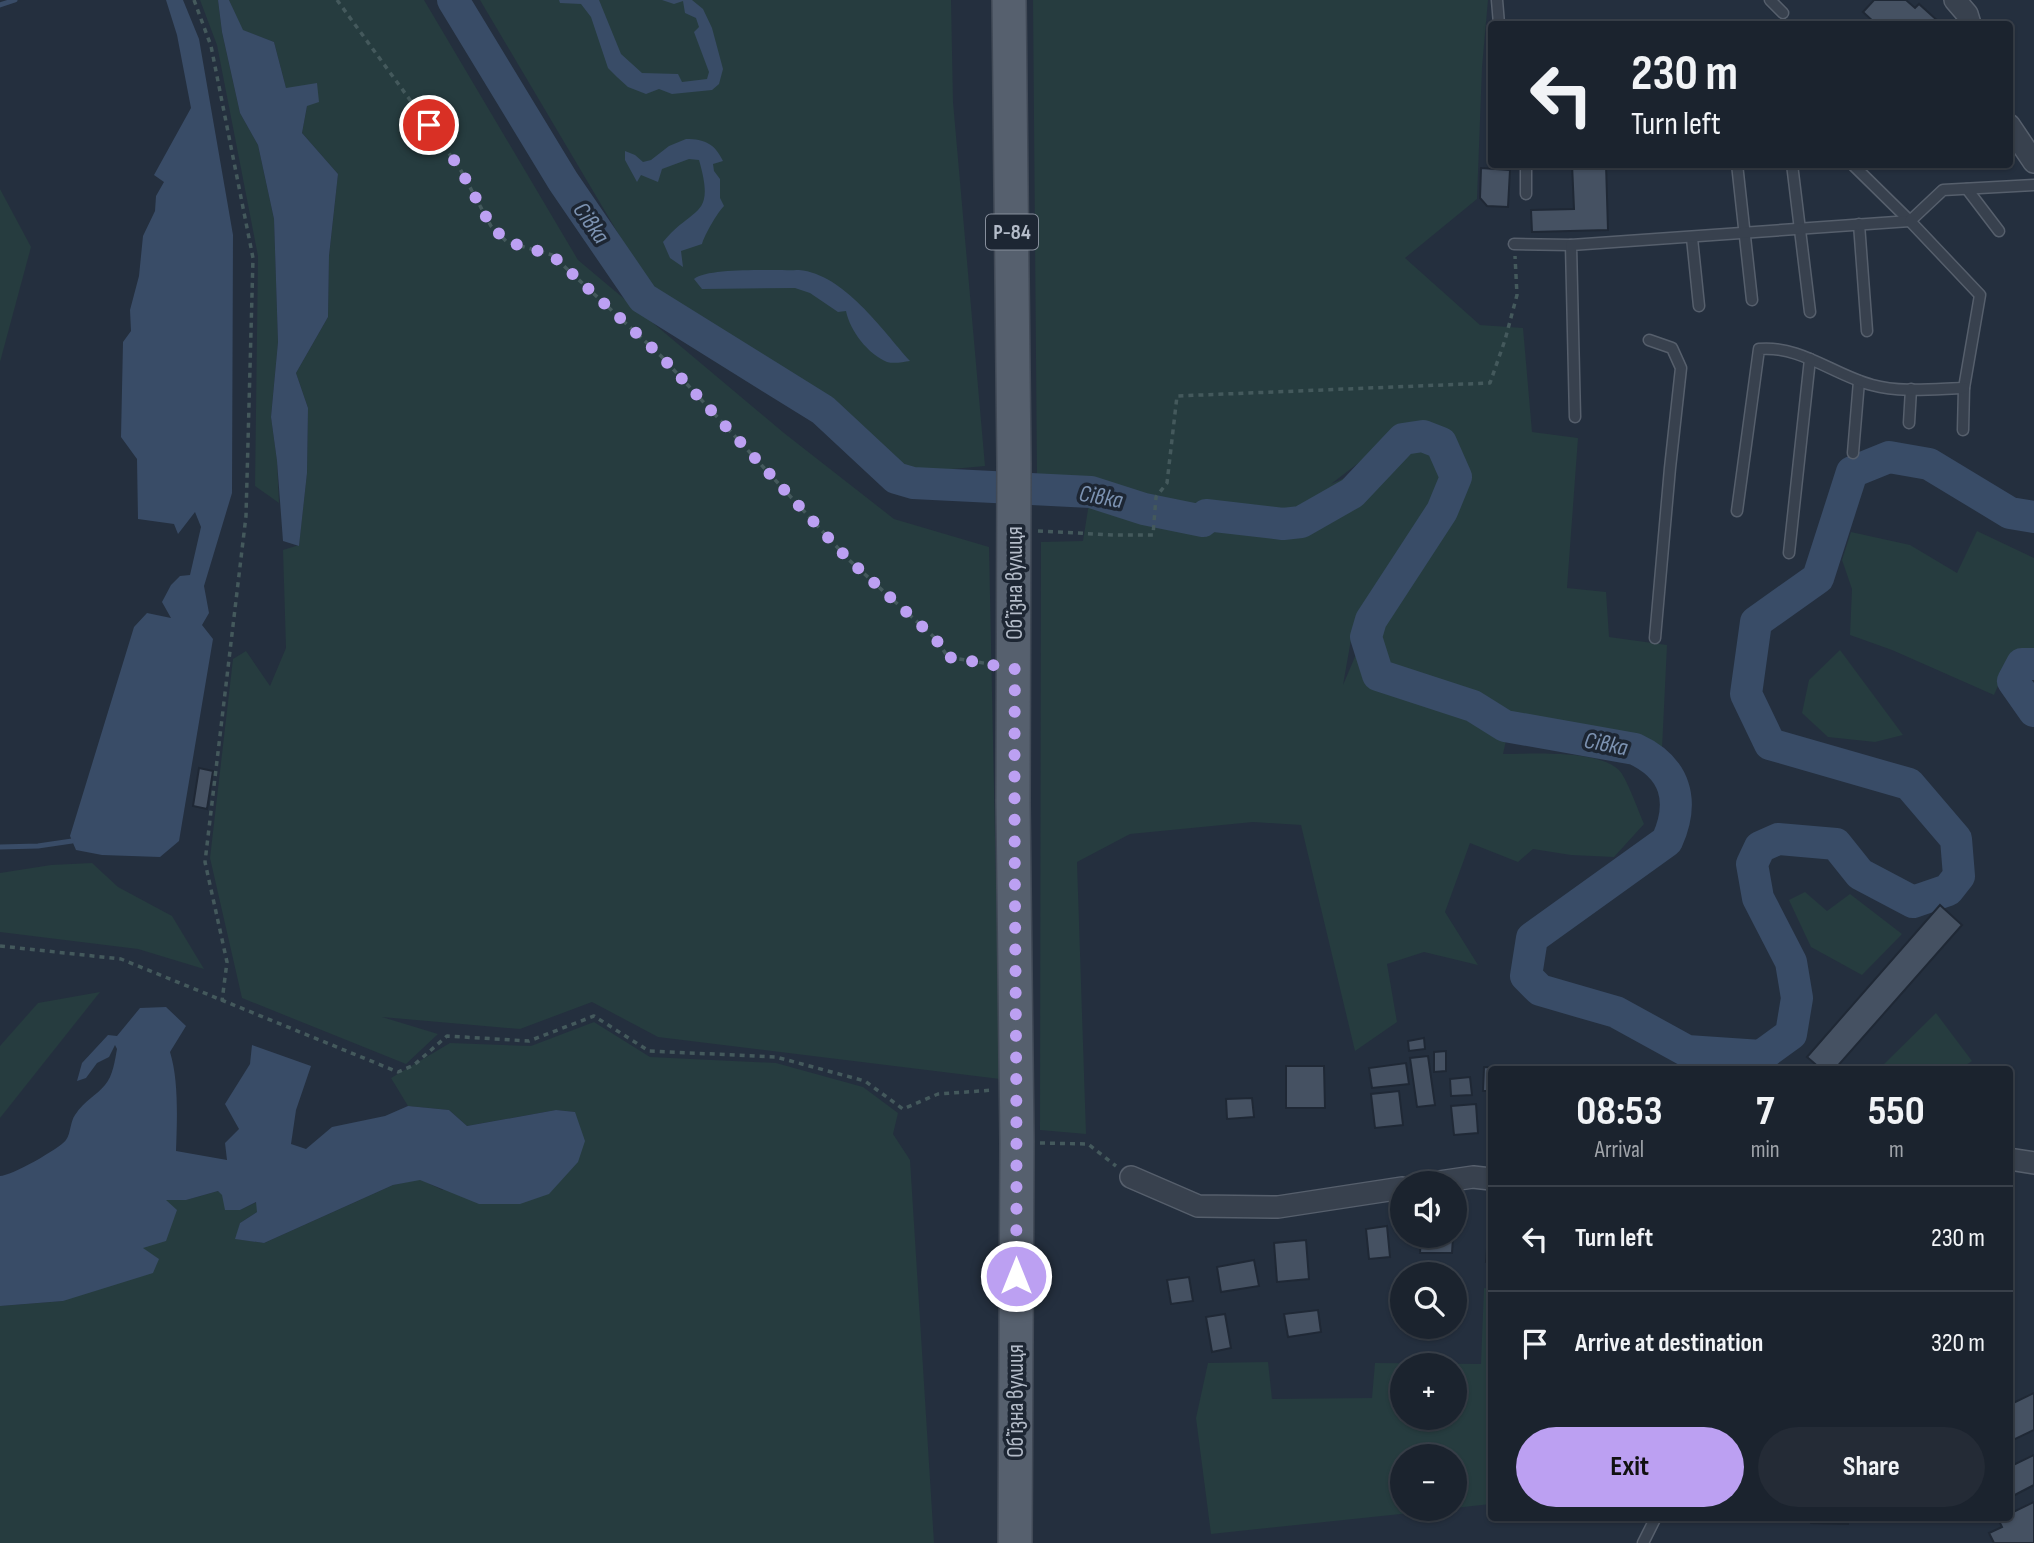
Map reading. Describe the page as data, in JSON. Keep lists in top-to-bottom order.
{
  "streets": {
    "main road": ["Р-84", "Обʼїзна вулиця"]
  },
  "water": ["Сівка"],
  "page": {
    "turn": ["230 m", "Turn left"],
    "eta": [
      "08:53",
      "Arrival",
      "7",
      "min",
      "550",
      "m"
    ],
    "map_buttons": ["+", "−"],
    "list": [
      {
        "name": "Turn left",
        "value": "230 m"
      },
      {
        "name": "Arrive at destination",
        "value": "320 m"
      }
    ],
    "buttons": ["Exit", "Share"]
  }
}
